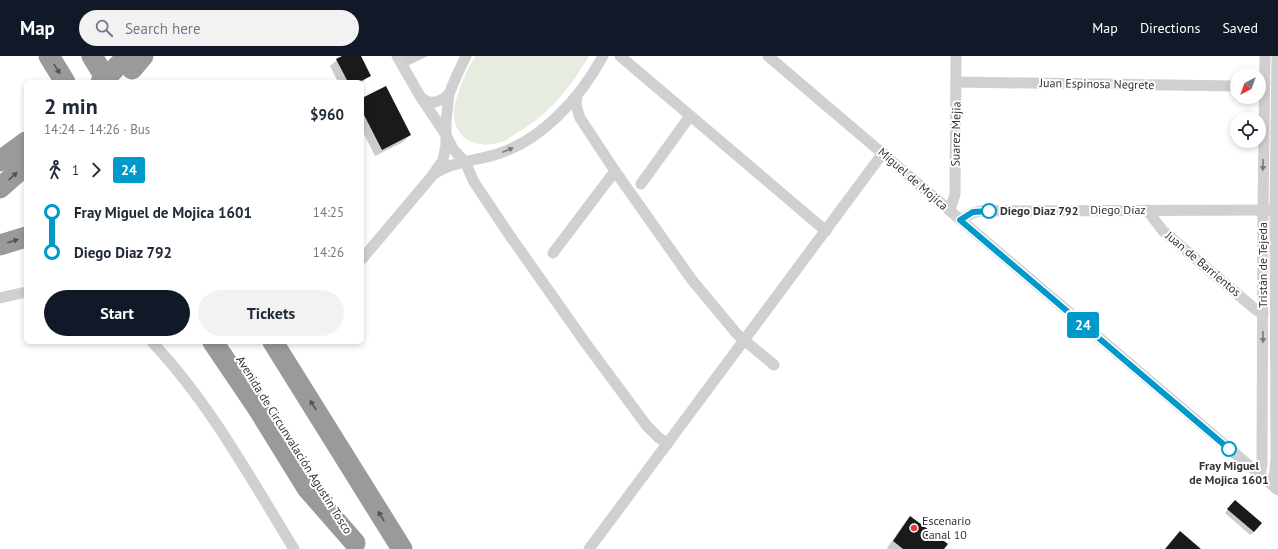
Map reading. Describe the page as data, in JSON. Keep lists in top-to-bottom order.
{
  "streets": {
    "highway": ["Avenida de Circunvalación Agustín Tosco"],
    "street": [
      "Juan Espinosa Negrete",
      "Suarez Mejia",
      "Miguel de Mojica",
      "Diego Díaz",
      "Juan de Barrientos",
      "Tristán de Tejeda"
    ]
  },
  "crossings": [
    ["Juan Espinosa Negrete", "Suarez Mejia"],
    ["Suarez Mejia", "Miguel de Mojica"],
    ["Miguel de Mojica", "Diego Díaz"],
    ["Miguel de Mojica", "Tristán de Tejeda"],
    ["Diego Díaz", "Juan de Barrientos"],
    ["Diego Díaz", "Tristán de Tejeda"],
    ["Juan de Barrientos", "Tristán de Tejeda"]
  ],
  "places": ["Diego Diaz 792", "Fray Miguel de Mojica 1601", "Escenario Canal 10"],
  "lines": ["bus line 24"],
  "north": "bottom left",
  "page": {
    "header": "Map",
    "search": "Search here",
    "nav": ["Map", "Directions", "Saved"],
    "on_map": "24",
    "heading": ["2 min", "14:24 – 14:26 · Bus", "$960"],
    "legs": ["1", "24"],
    "list": [
      {
        "name": "Fray Miguel de Mojica 1601",
        "value": "14:25"
      },
      {
        "name": "Diego Diaz 792",
        "value": "14:26"
      }
    ],
    "buttons": ["Start", "Tickets"]
  }
}
